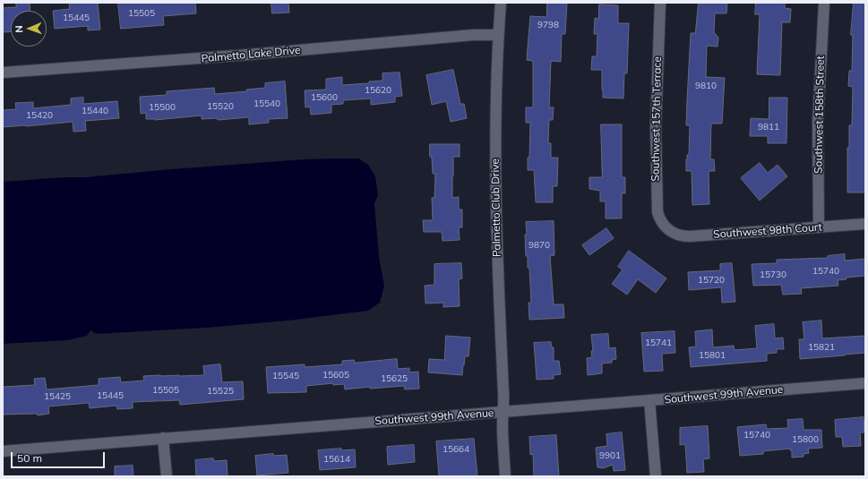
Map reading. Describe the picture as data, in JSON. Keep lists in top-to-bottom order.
{
  "streets": {
    "street": [
      "Palmetto Lake Drive",
      "Southwest 158th Street",
      "Southwest 157th Terrace",
      "Palmetto Club Drive",
      "Southwest 98th Court",
      "Southwest 99th Avenue"
    ]
  },
  "crossings": [
    ["Palmetto Lake Drive", "Palmetto Club Drive"],
    ["Southwest 158th Street", "Southwest 98th Court"],
    ["Southwest 157th Terrace", "Southwest 98th Court"],
    ["Palmetto Club Drive", "Southwest 99th Avenue"]
  ],
  "house_numbers": [
    "15505",
    "15445",
    "9798",
    "9810",
    "15620",
    "15600",
    "15540",
    "15520",
    "15500",
    "15440",
    "15420",
    "9811",
    "9870",
    "15740",
    "15730",
    "15720",
    "15741",
    "15821",
    "15801",
    "15605",
    "15545",
    "15625",
    "15505",
    "15525",
    "15445",
    "15425",
    "15740",
    "15800",
    "15664",
    "9901",
    "15614"
  ],
  "scale_bar": "50 m",
  "north": "left"
}
